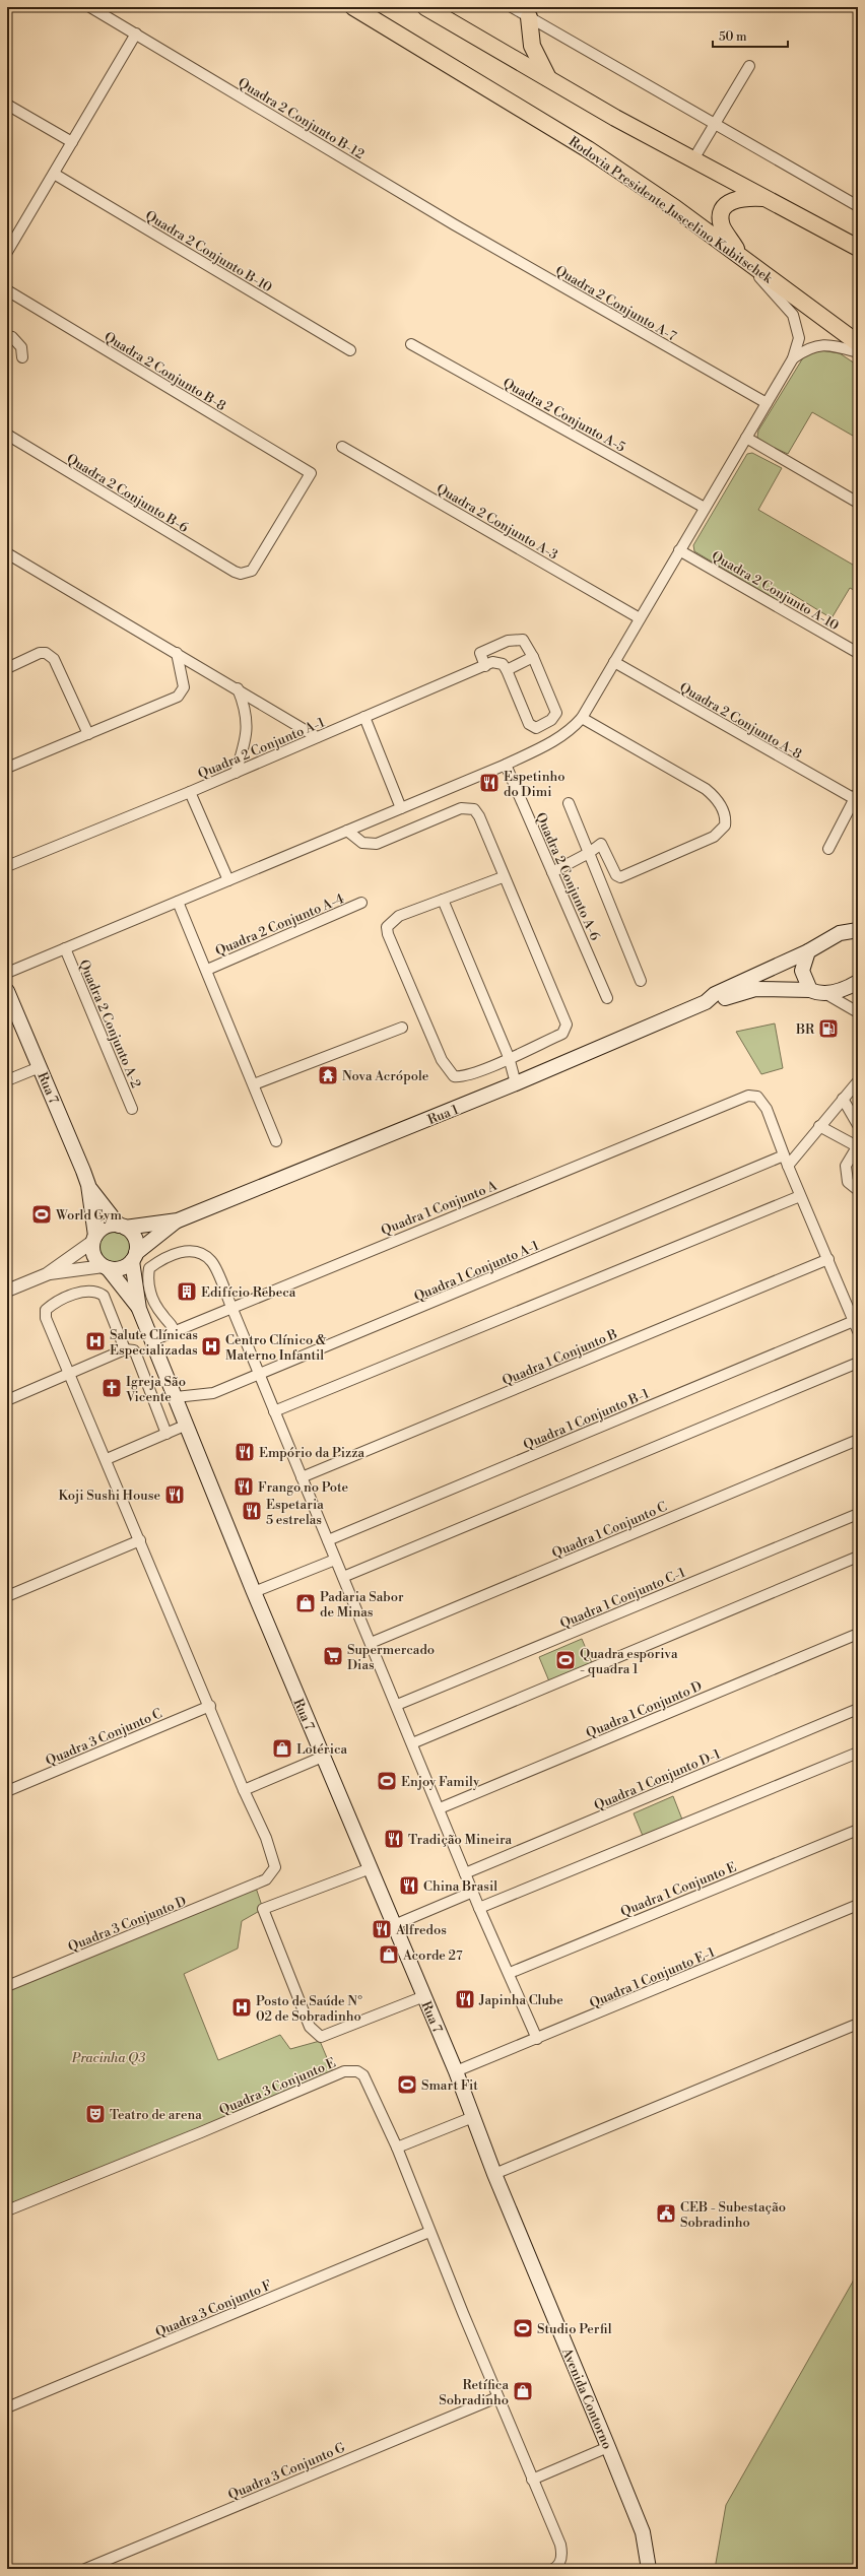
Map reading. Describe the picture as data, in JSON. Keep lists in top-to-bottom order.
{
  "streets": {
    "highway": ["Rodovia Presidente Juscelino Kubitschek"],
    "main road": ["Rua 7", "Rua 1", "Avenida Contorno"],
    "street": [
      "Quadra 2 Conjunto B-12",
      "Quadra 2 Conjunto B-10",
      "Quadra 2 Conjunto A-7",
      "Quadra 2 Conjunto B-8",
      "Quadra 2 Conjunto A-5",
      "Quadra 2 Conjunto B-6",
      "Quadra 2 Conjunto A-3",
      "Quadra 2 Conjunto A-10",
      "Quadra 2 Conjunto A-8",
      "Quadra 2 Conjunto A-1",
      "Quadra 2 Conjunto A-6",
      "Quadra 2 Conjunto A-4",
      "Quadra 2 Conjunto A-2",
      "Quadra 1 Conjunto A",
      "Quadra 1 Conjunto A-1",
      "Quadra 1 Conjunto B",
      "Quadra 1 Conjunto B-1",
      "Quadra 1 Conjunto C",
      "Quadra 1 Conjunto C-1",
      "Quadra 1 Conjunto D",
      "Quadra 3 Conjunto C",
      "Quadra 1 Conjunto D-1",
      "Quadra 1 Conjunto E",
      "Quadra 3 Conjunto D",
      "Quadra 1 Conjunto E-1",
      "Quadra 3 Conjunto E",
      "Quadra 3 Conjunto F",
      "Quadra 3 Conjunto G"
    ]
  },
  "crossings": [
    ["Quadra 2 Conjunto B-12", "Quadra 2 Conjunto A-7"],
    ["Quadra 2 Conjunto B-8", "Quadra 2 Conjunto B-6"],
    ["Rua 7", "Rua 1"],
    ["Rua 7", "Quadra 1 Conjunto A"],
    ["Rua 7", "Quadra 1 Conjunto A-1"],
    ["Rua 7", "Quadra 1 Conjunto E-1"],
    ["Rua 7", "Avenida Contorno"],
    ["Quadra 1 Conjunto A", "Quadra 1 Conjunto A-1"],
    ["Quadra 3 Conjunto C", "Quadra 3 Conjunto D"],
    ["Quadra 3 Conjunto E", "Quadra 3 Conjunto F"],
    ["Quadra 3 Conjunto E", "Quadra 3 Conjunto G"]
  ],
  "parks": ["Pracinha Q3"],
  "places": {
    "restaurant": [
      "Espetinho do Dimi",
      "Empório da Pizza",
      "Frango no Pote",
      "Koji Sushi House",
      "Espetaria 5 estrelas",
      "Tradição Mineira",
      "China Brasil",
      "Alfredos",
      "Japinha Clube"
    ],
    "fuel station": ["BR"],
    "temple": ["Nova Acrópole"],
    "sports": [
      "World Gym",
      "Quadra esporiva - quadra 1",
      "Enjoy Family",
      "Smart Fit",
      "Studio Perfil"
    ],
    "building": ["Edifício Rebeca"],
    "hospital": ["Salute Clínicas Especializadas", "Centro Clínico & Materno Infantil", "Posto de Saúde N° 02 de Sobradinho"],
    "church": ["Igreja São Vicente"],
    "shop": [
      "Padaria Sabor de Minas",
      "Lotérica",
      "Acorde 27",
      "Retífica Sobradinho"
    ],
    "supermarket": ["Supermercado Dias"],
    "theatre": ["Teatro de arena"],
    "public building": ["CEB - Subestação Sobradinho"]
  },
  "scale_bar": "50 m"
}
